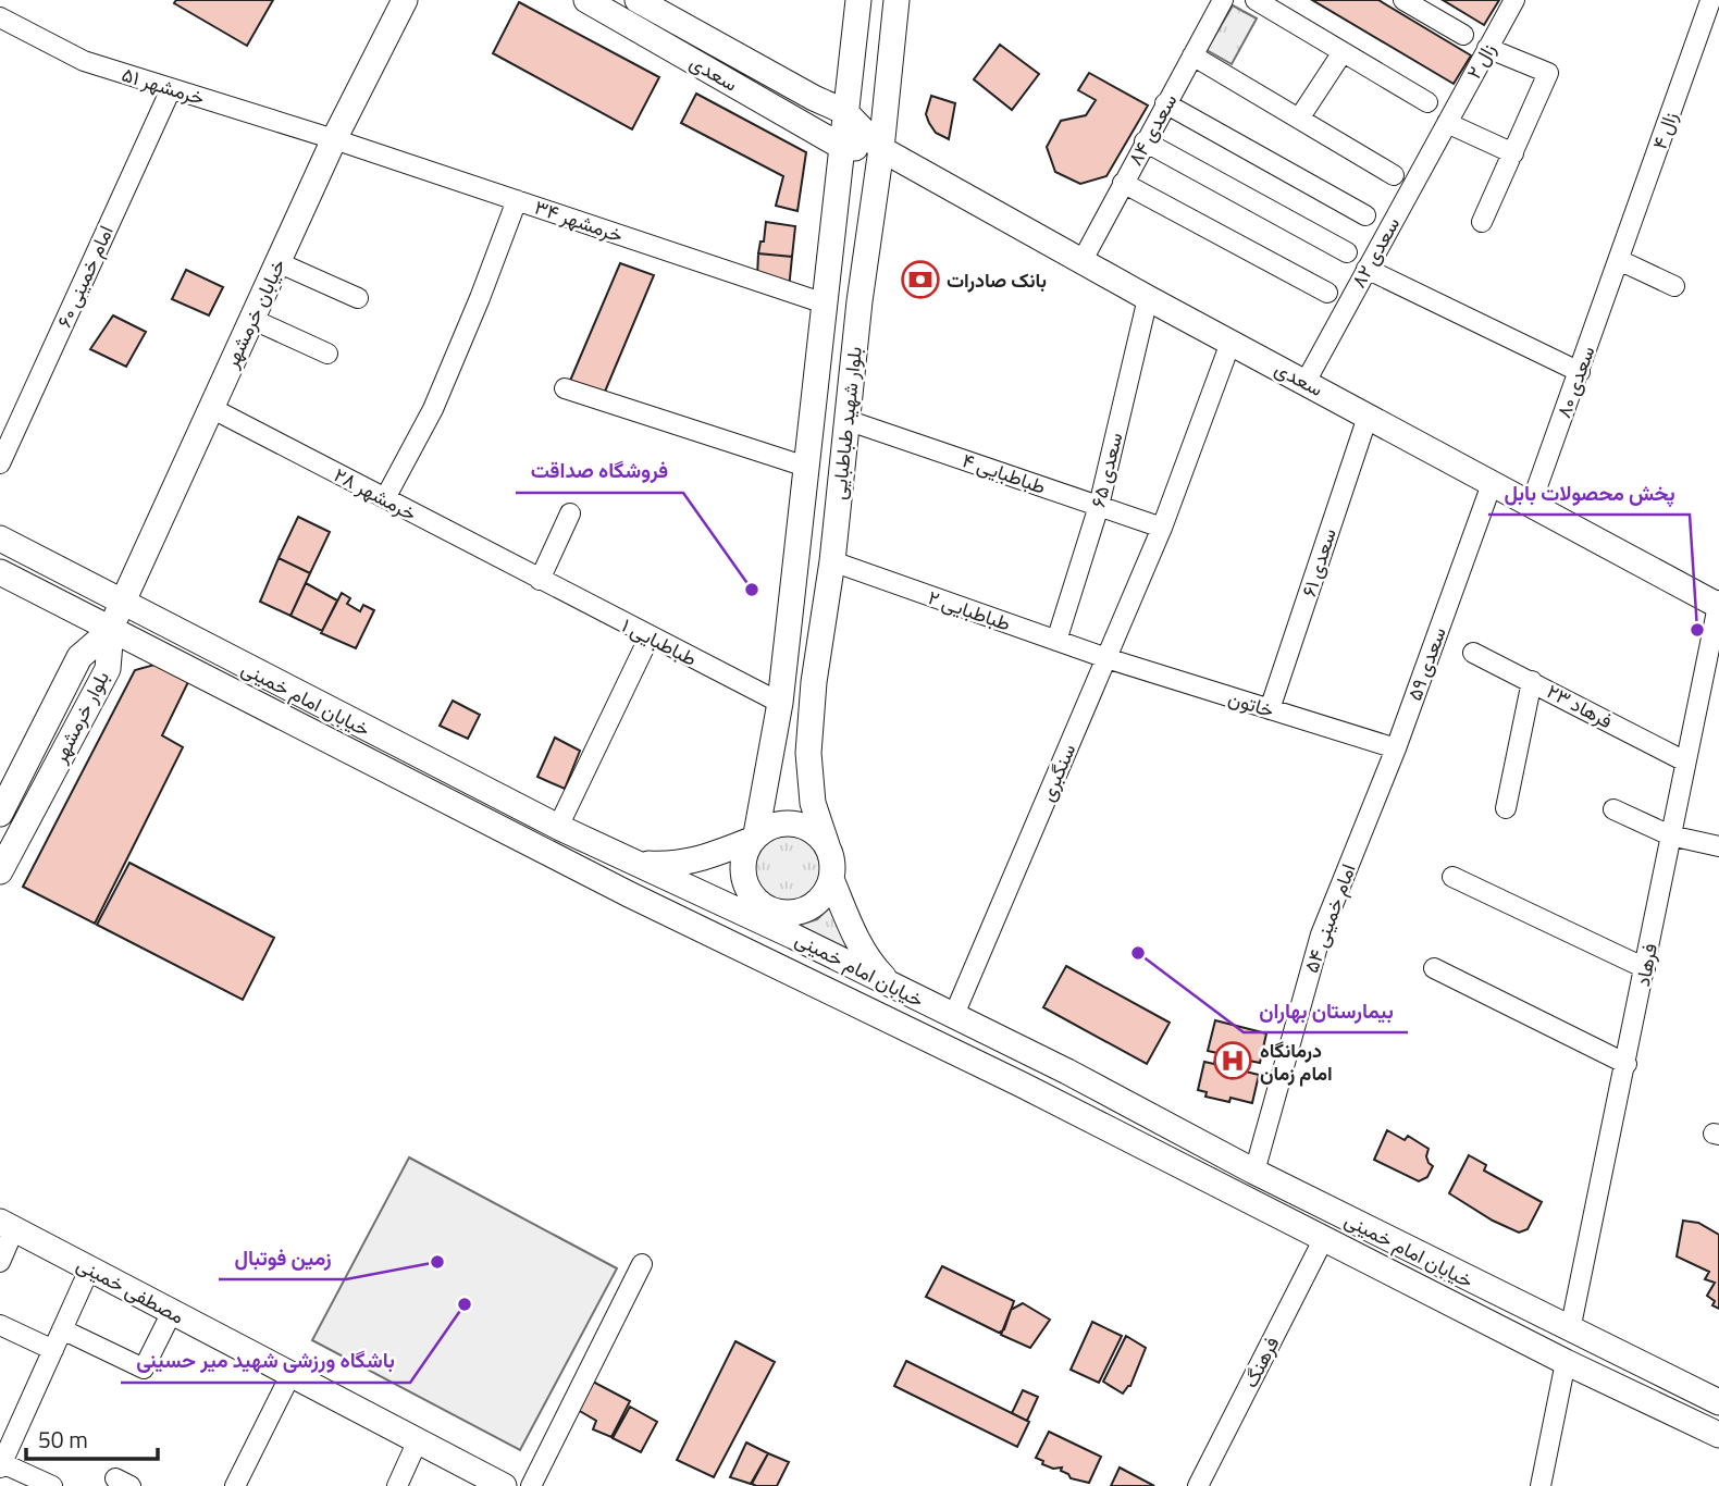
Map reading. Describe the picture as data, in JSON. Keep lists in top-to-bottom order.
{
  "streets": {
    "main road": [
      "سعدی",
      "خیابان خرمشهر",
      "بلوار شهید طباطبایی",
      "خیابان امام خمینی",
      "بلوار خرمشهر",
      "مصطفی خمینی"
    ],
    "street": [
      "زال ۲",
      "خرمشهر ۵۱",
      "سعدی ۸۴",
      "زال ۴",
      "خرمشهر ۳۴",
      "سعدی ۸۲",
      "امام خمینی ۶۰",
      "سعدی ۸۰",
      "سعدی ۶۵",
      "طباطبایی ۴",
      "خرمشهر ۲۸",
      "سعدی ۶۱",
      "طباطبایی ۲",
      "طباطبایی ۱",
      "سعدی ۵۹",
      "خاتون",
      "فرهاد ۲۳",
      "سنگبری",
      "امام خمینی ۵۴",
      "فرهاد",
      "فرهنگ"
    ]
  },
  "crossings": [
    ["زال ۲", "سعدی ۸۲"],
    ["سعدی", "سعدی ۸۴"],
    ["سعدی", "سعدی ۸۲"],
    ["سعدی", "سعدی ۸۰"],
    ["سعدی", "بلوار شهید طباطبایی"],
    ["سعدی", "سعدی ۶۵"],
    ["سعدی", "سعدی ۶۱"],
    ["سعدی", "سعدی ۵۹"],
    ["سعدی", "سنگبری"],
    ["سعدی", "فرهاد"],
    ["خرمشهر ۵۱", "خرمشهر ۳۴"],
    ["خرمشهر ۵۱", "امام خمینی ۶۰"],
    ["خرمشهر ۵۱", "خیابان خرمشهر"],
    ["زال ۴", "سعدی ۸۰"],
    ["خرمشهر ۳۴", "خیابان خرمشهر"],
    ["خرمشهر ۳۴", "بلوار شهید طباطبایی"],
    ["خیابان خرمشهر", "خرمشهر ۲۸"],
    ["خیابان خرمشهر", "خیابان امام خمینی"],
    ["خیابان خرمشهر", "بلوار خرمشهر"],
    ["بلوار شهید طباطبایی", "طباطبایی ۴"],
    ["بلوار شهید طباطبایی", "طباطبایی ۲"],
    ["بلوار شهید طباطبایی", "طباطبایی ۱"],
    ["بلوار شهید طباطبایی", "خیابان امام خمینی"],
    ["سعدی ۶۵", "طباطبایی ۴"],
    ["سعدی ۶۵", "طباطبایی ۲"],
    ["طباطبایی ۴", "سنگبری"],
    ["خرمشهر ۲۸", "طباطبایی ۱"],
    ["سعدی ۶۱", "خاتون"],
    ["طباطبایی ۲", "خاتون"],
    ["طباطبایی ۲", "سنگبری"],
    ["سعدی ۵۹", "خاتون"],
    ["سعدی ۵۹", "امام خمینی ۵۴"],
    ["خیابان امام خمینی", "بلوار خرمشهر"],
    ["خیابان امام خمینی", "سنگبری"],
    ["خیابان امام خمینی", "امام خمینی ۵۴"],
    ["خیابان امام خمینی", "فرهاد"],
    ["خیابان امام خمینی", "فرهنگ"],
    ["خاتون", "سنگبری"],
    ["فرهاد ۲۳", "فرهاد"]
  ],
  "places": {
    "bank": ["بانک صادرات"],
    "other": [
      "فروشگاه صداقت",
      "پخش محصولات بابل",
      "بیمارستان بهاران",
      "زمین فوتبال",
      "باشگاه ورزشی شهید میر حسینی"
    ],
    "hospital": ["درمانگاه امام زمان"]
  },
  "scale_bar": "50 m"
}
